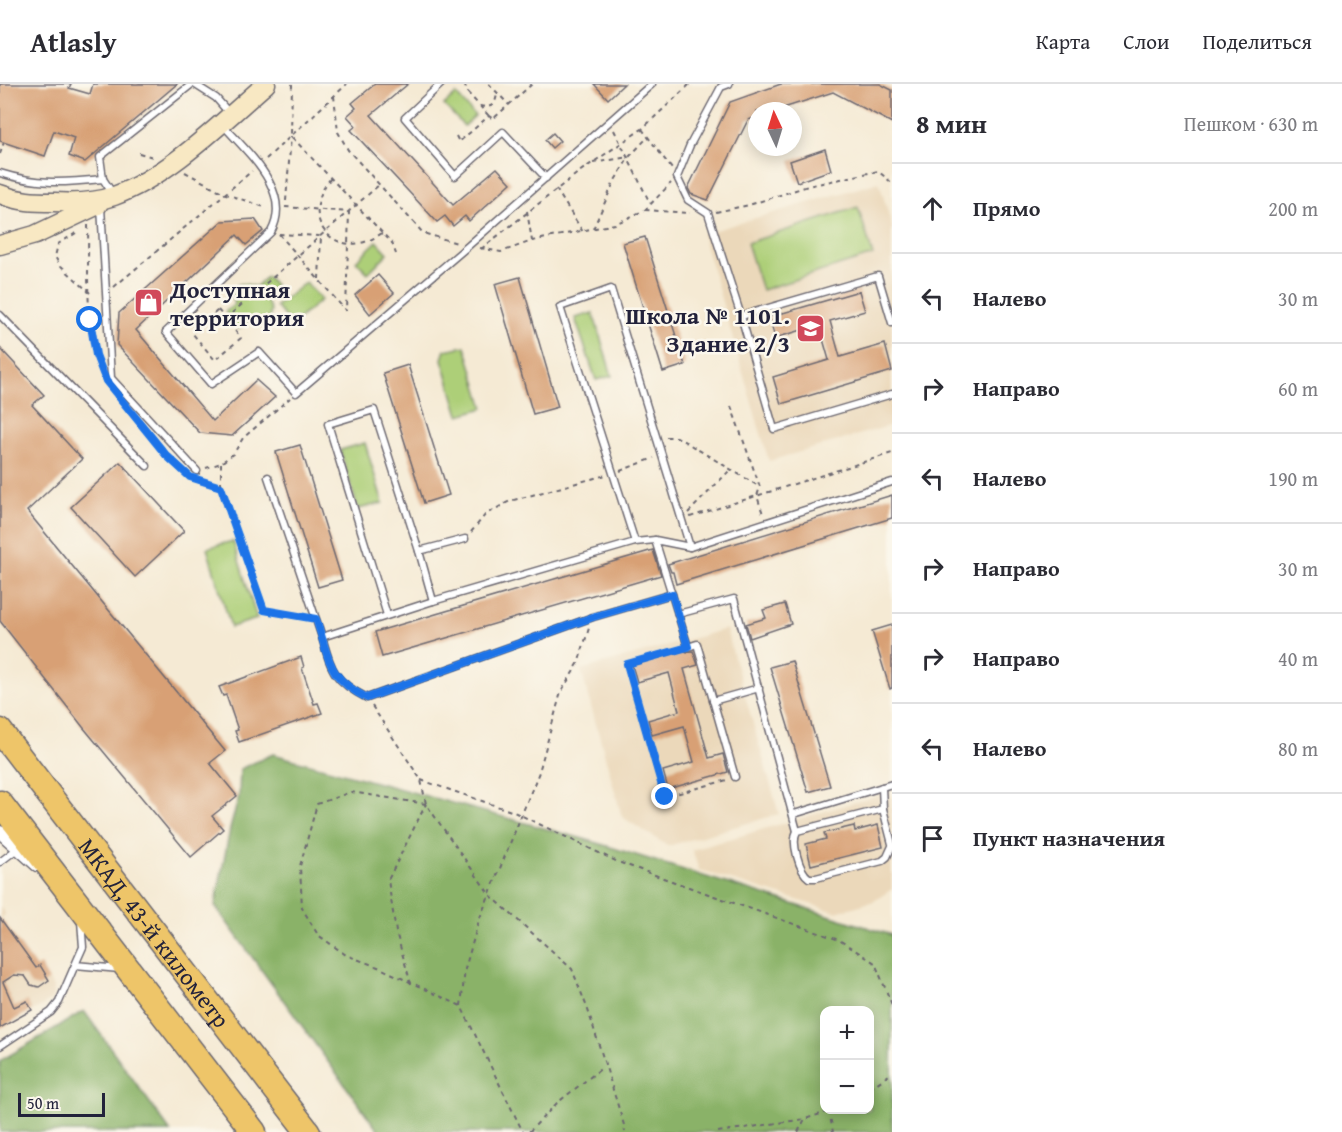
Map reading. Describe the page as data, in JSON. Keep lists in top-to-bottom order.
{
  "streets": {
    "highway": ["МКАД, 43-й километр"]
  },
  "places": {
    "shop": ["Доступная территория"],
    "school or university": ["Школа № 1101. Здание 2/3"]
  },
  "scale_bar": "50 m",
  "north": "top",
  "page": {
    "header": "Atlasly",
    "nav": ["Карта", "Слои", "Поделиться"],
    "heading": ["8 мин", "Пешком · 630 m"],
    "list": [
      ["Прямо", "200 m"],
      ["Налево", "30 m"],
      ["Направо", "60 m"],
      ["Налево", "190 m"],
      ["Направо", "30 m"],
      ["Направо", "40 m"],
      ["Налево", "80 m"],
      "Пункт назначения"
    ],
    "map_buttons": ["+", "−"],
    "scale": "50 m"
  }
}
